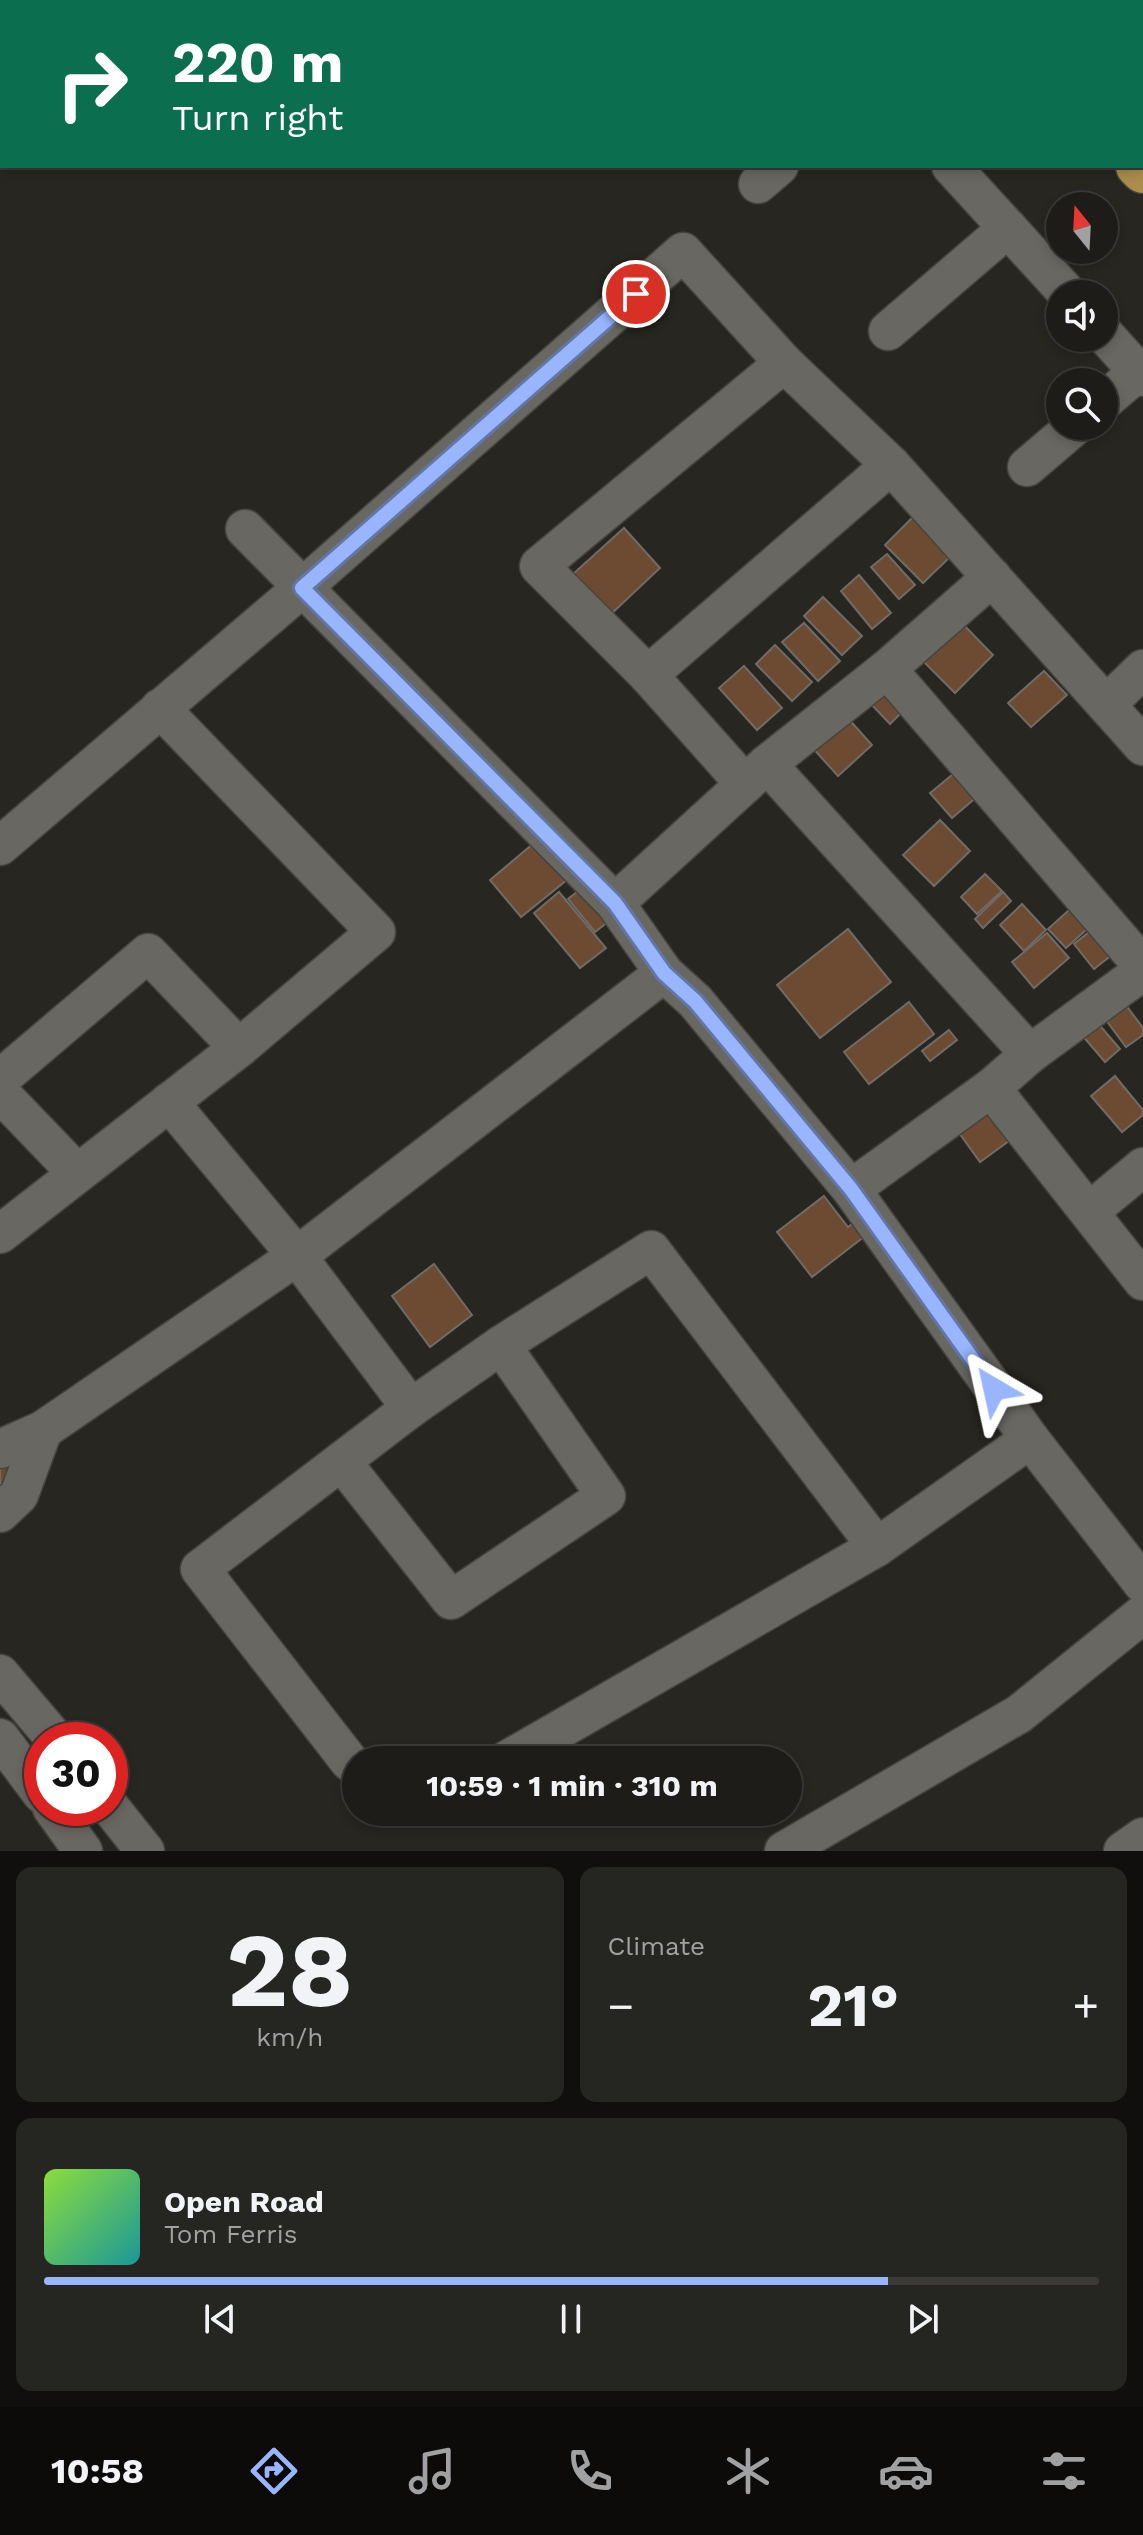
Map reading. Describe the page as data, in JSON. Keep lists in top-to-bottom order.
{
  "north": "top",
  "page": {
    "turn": ["220 m", "Turn right"],
    "limit": "30",
    "trip": "10:59 · 1 min · 310 m",
    "tile": [
      ["28", "km/h"],
      "Climate"
    ],
    "heat": ["−", "21°", "+"],
    "song": ["Open Road", "Tom Ferris"],
    "tabs": "10:58"
  }
}
